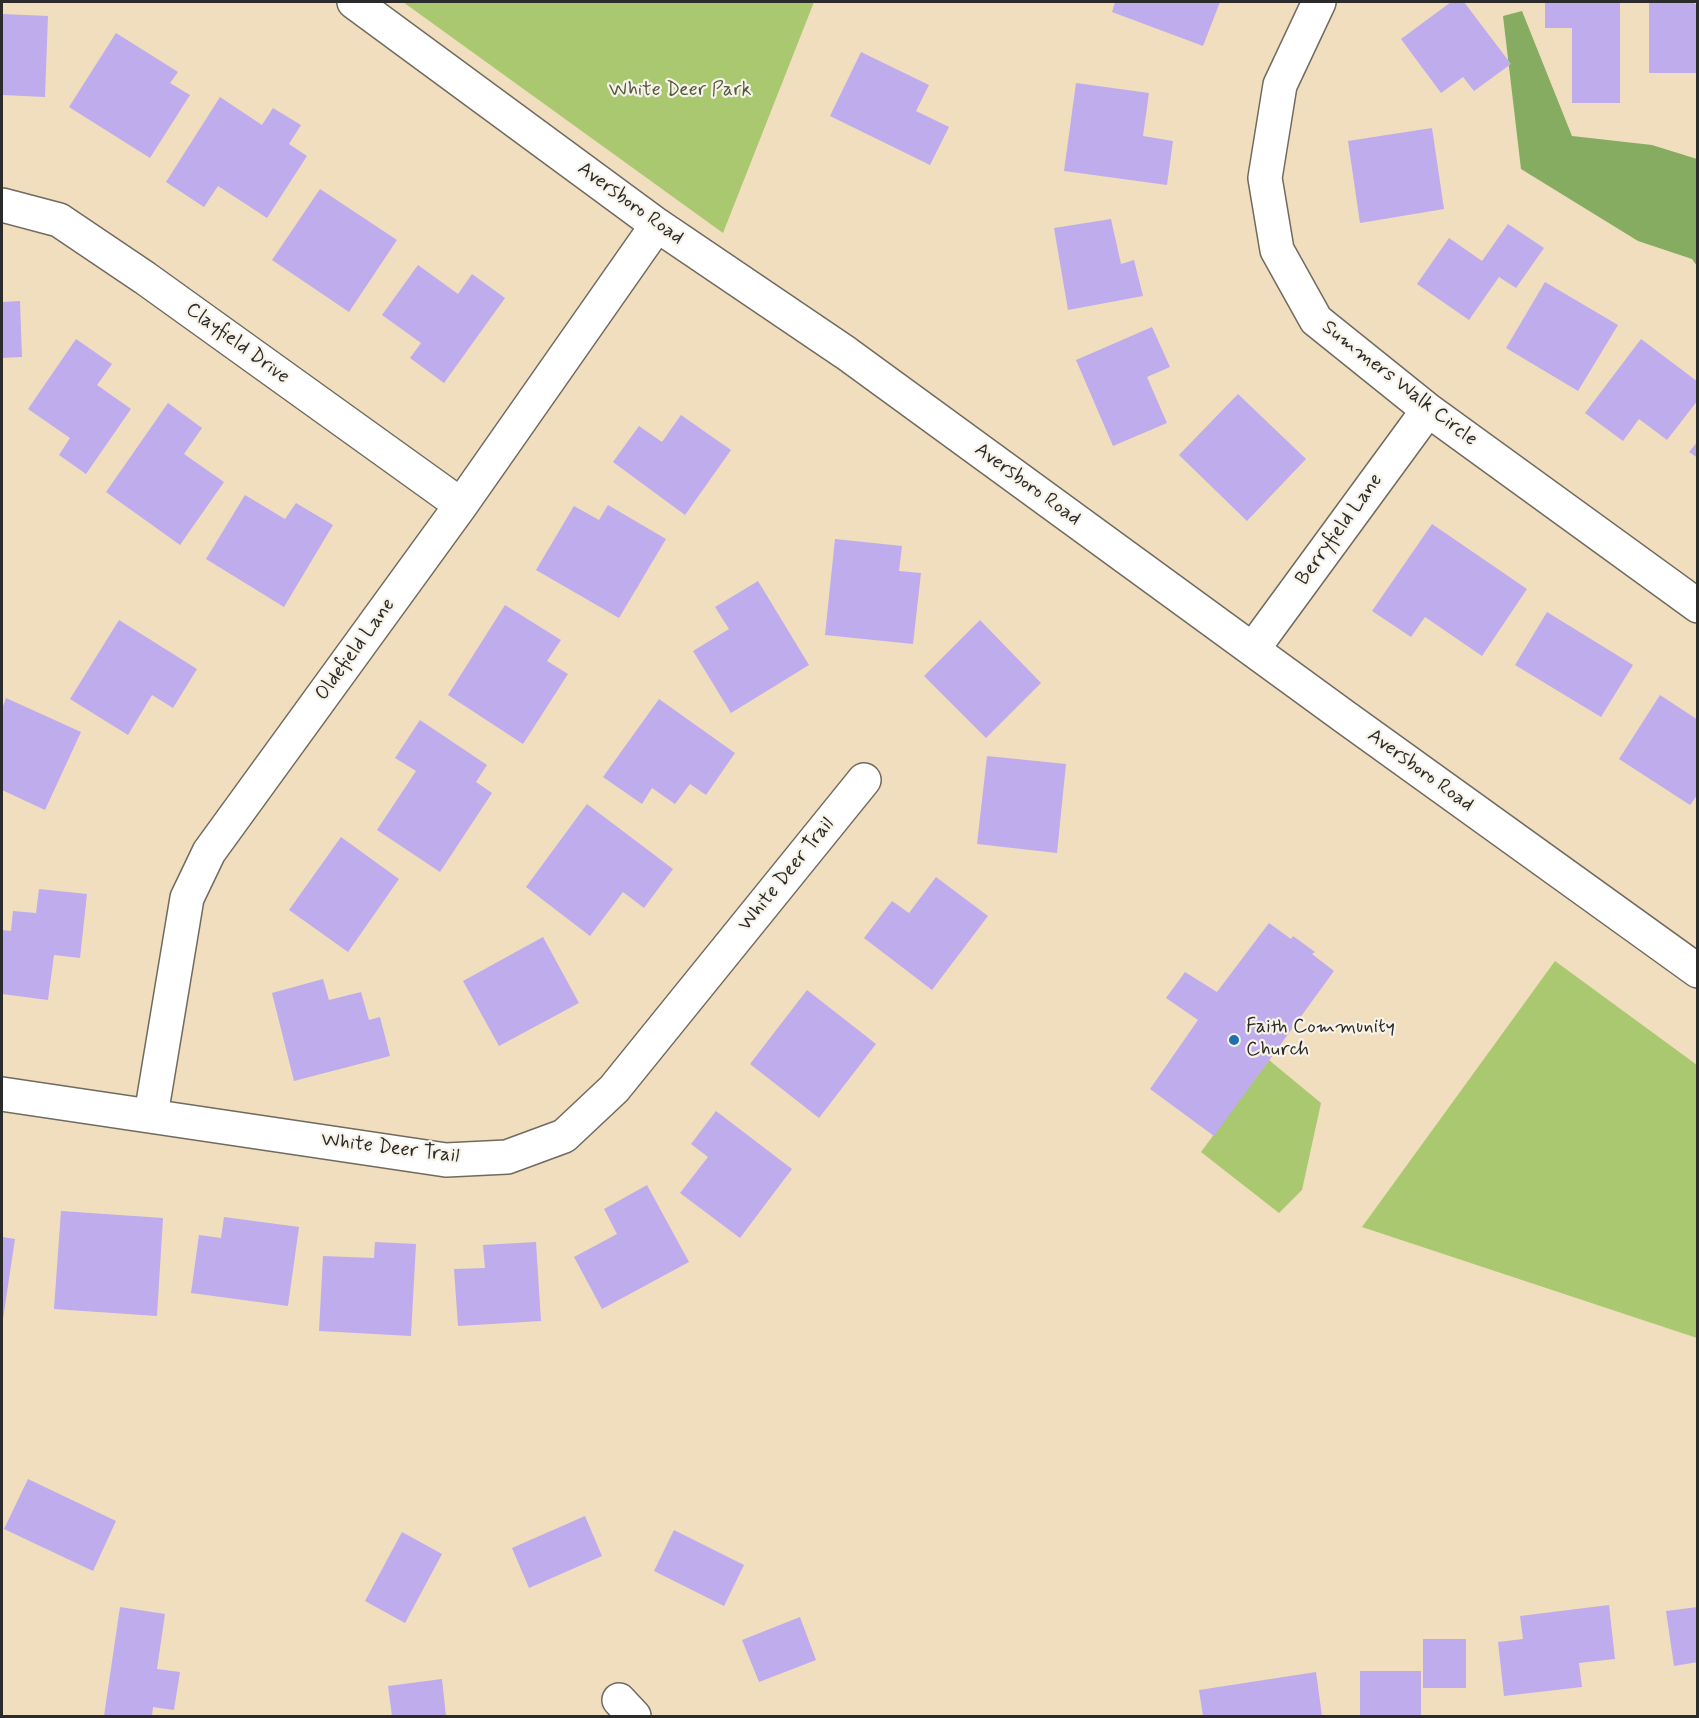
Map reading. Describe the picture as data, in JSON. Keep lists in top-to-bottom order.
{
  "streets": {
    "street": [
      "Aversboro Road",
      "Clayfield Drive",
      "Summers Walk Circle",
      "Berryfield Lane",
      "Oldefield Lane",
      "White Deer Trail"
    ]
  },
  "crossings": [
    ["Aversboro Road", "Berryfield Lane"],
    ["Aversboro Road", "Oldefield Lane"],
    ["Clayfield Drive", "Oldefield Lane"],
    ["Summers Walk Circle", "Berryfield Lane"],
    ["Oldefield Lane", "White Deer Trail"]
  ],
  "parks": ["White Deer Park"],
  "places": ["Faith Community Church"]
}
